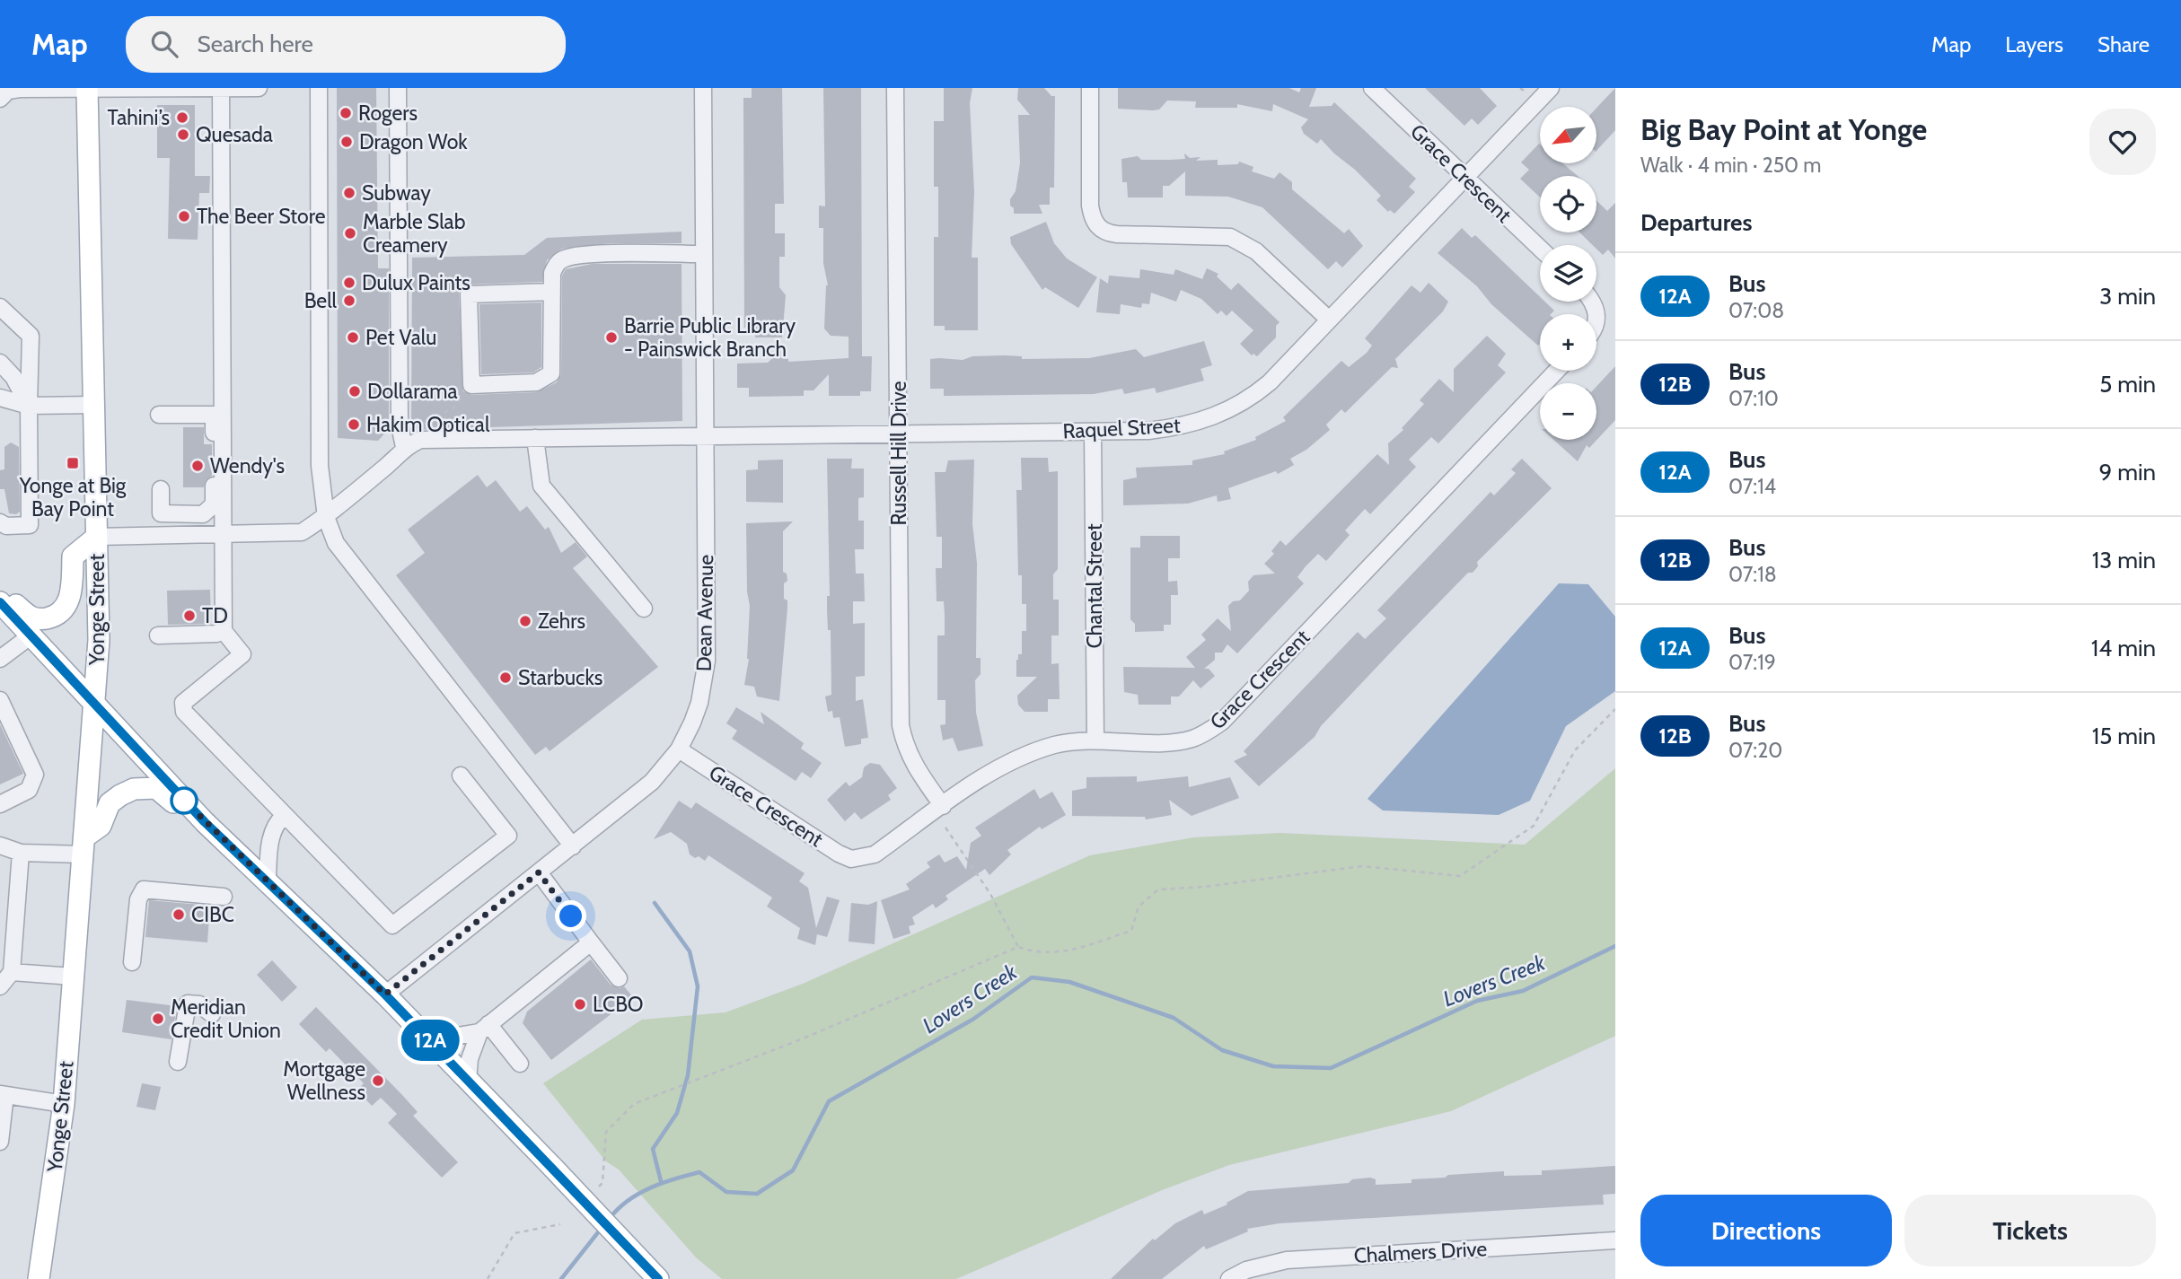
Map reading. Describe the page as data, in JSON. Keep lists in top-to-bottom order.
{
  "streets": {
    "main road": ["Yonge Street"],
    "street": [
      "Grace Crescent",
      "Raquel Street",
      "Russell Hill Drive",
      "Chantal Street",
      "Dean Avenue",
      "Chalmers Drive"
    ]
  },
  "crossings": [
    ["Grace Crescent", "Raquel Street"],
    ["Grace Crescent", "Russell Hill Drive"],
    ["Grace Crescent", "Chantal Street"],
    ["Grace Crescent", "Dean Avenue"],
    ["Raquel Street", "Russell Hill Drive"],
    ["Raquel Street", "Chantal Street"],
    ["Raquel Street", "Dean Avenue"]
  ],
  "water": ["Lovers Creek"],
  "places": {
    "other": [
      "Rogers",
      "Tahini’s",
      "Quesada",
      "Dragon Wok",
      "Subway",
      "The Beer Store",
      "Marble Slab Creamery",
      "Dulux Paints",
      "Bell",
      "Pet Valu",
      "Barrie Public Library - Painswick Branch",
      "Dollarama",
      "Hakim Optical",
      "Wendy's",
      "TD",
      "Zehrs",
      "Starbucks",
      "CIBC",
      "LCBO",
      "Meridian Credit Union",
      "Mortgage Wellness"
    ],
    "transit": ["Yonge at Big Bay Point"]
  },
  "lines": ["bus line 12A"],
  "north": "bottom left",
  "page": {
    "header": "Map",
    "search": "Search here",
    "nav": ["Map", "Layers", "Share"],
    "on_map": "12A",
    "heading": [
      ["Big Bay Point at Yonge", "Walk · 4 min · 250 m"],
      "Departures"
    ],
    "map_buttons": ["+", "−"],
    "list": [
      {
        "mark": "12A",
        "name": "Bus",
        "note": "07:08",
        "value": "3 min"
      },
      {
        "mark": "12B",
        "name": "Bus",
        "note": "07:10",
        "value": "5 min"
      },
      {
        "mark": "12A",
        "name": "Bus",
        "note": "07:14",
        "value": "9 min"
      },
      {
        "mark": "12B",
        "name": "Bus",
        "note": "07:18",
        "value": "13 min"
      },
      {
        "mark": "12A",
        "name": "Bus",
        "note": "07:19",
        "value": "14 min"
      },
      {
        "mark": "12B",
        "name": "Bus",
        "note": "07:20",
        "value": "15 min"
      }
    ],
    "buttons": ["Directions", "Tickets"]
  }
}
